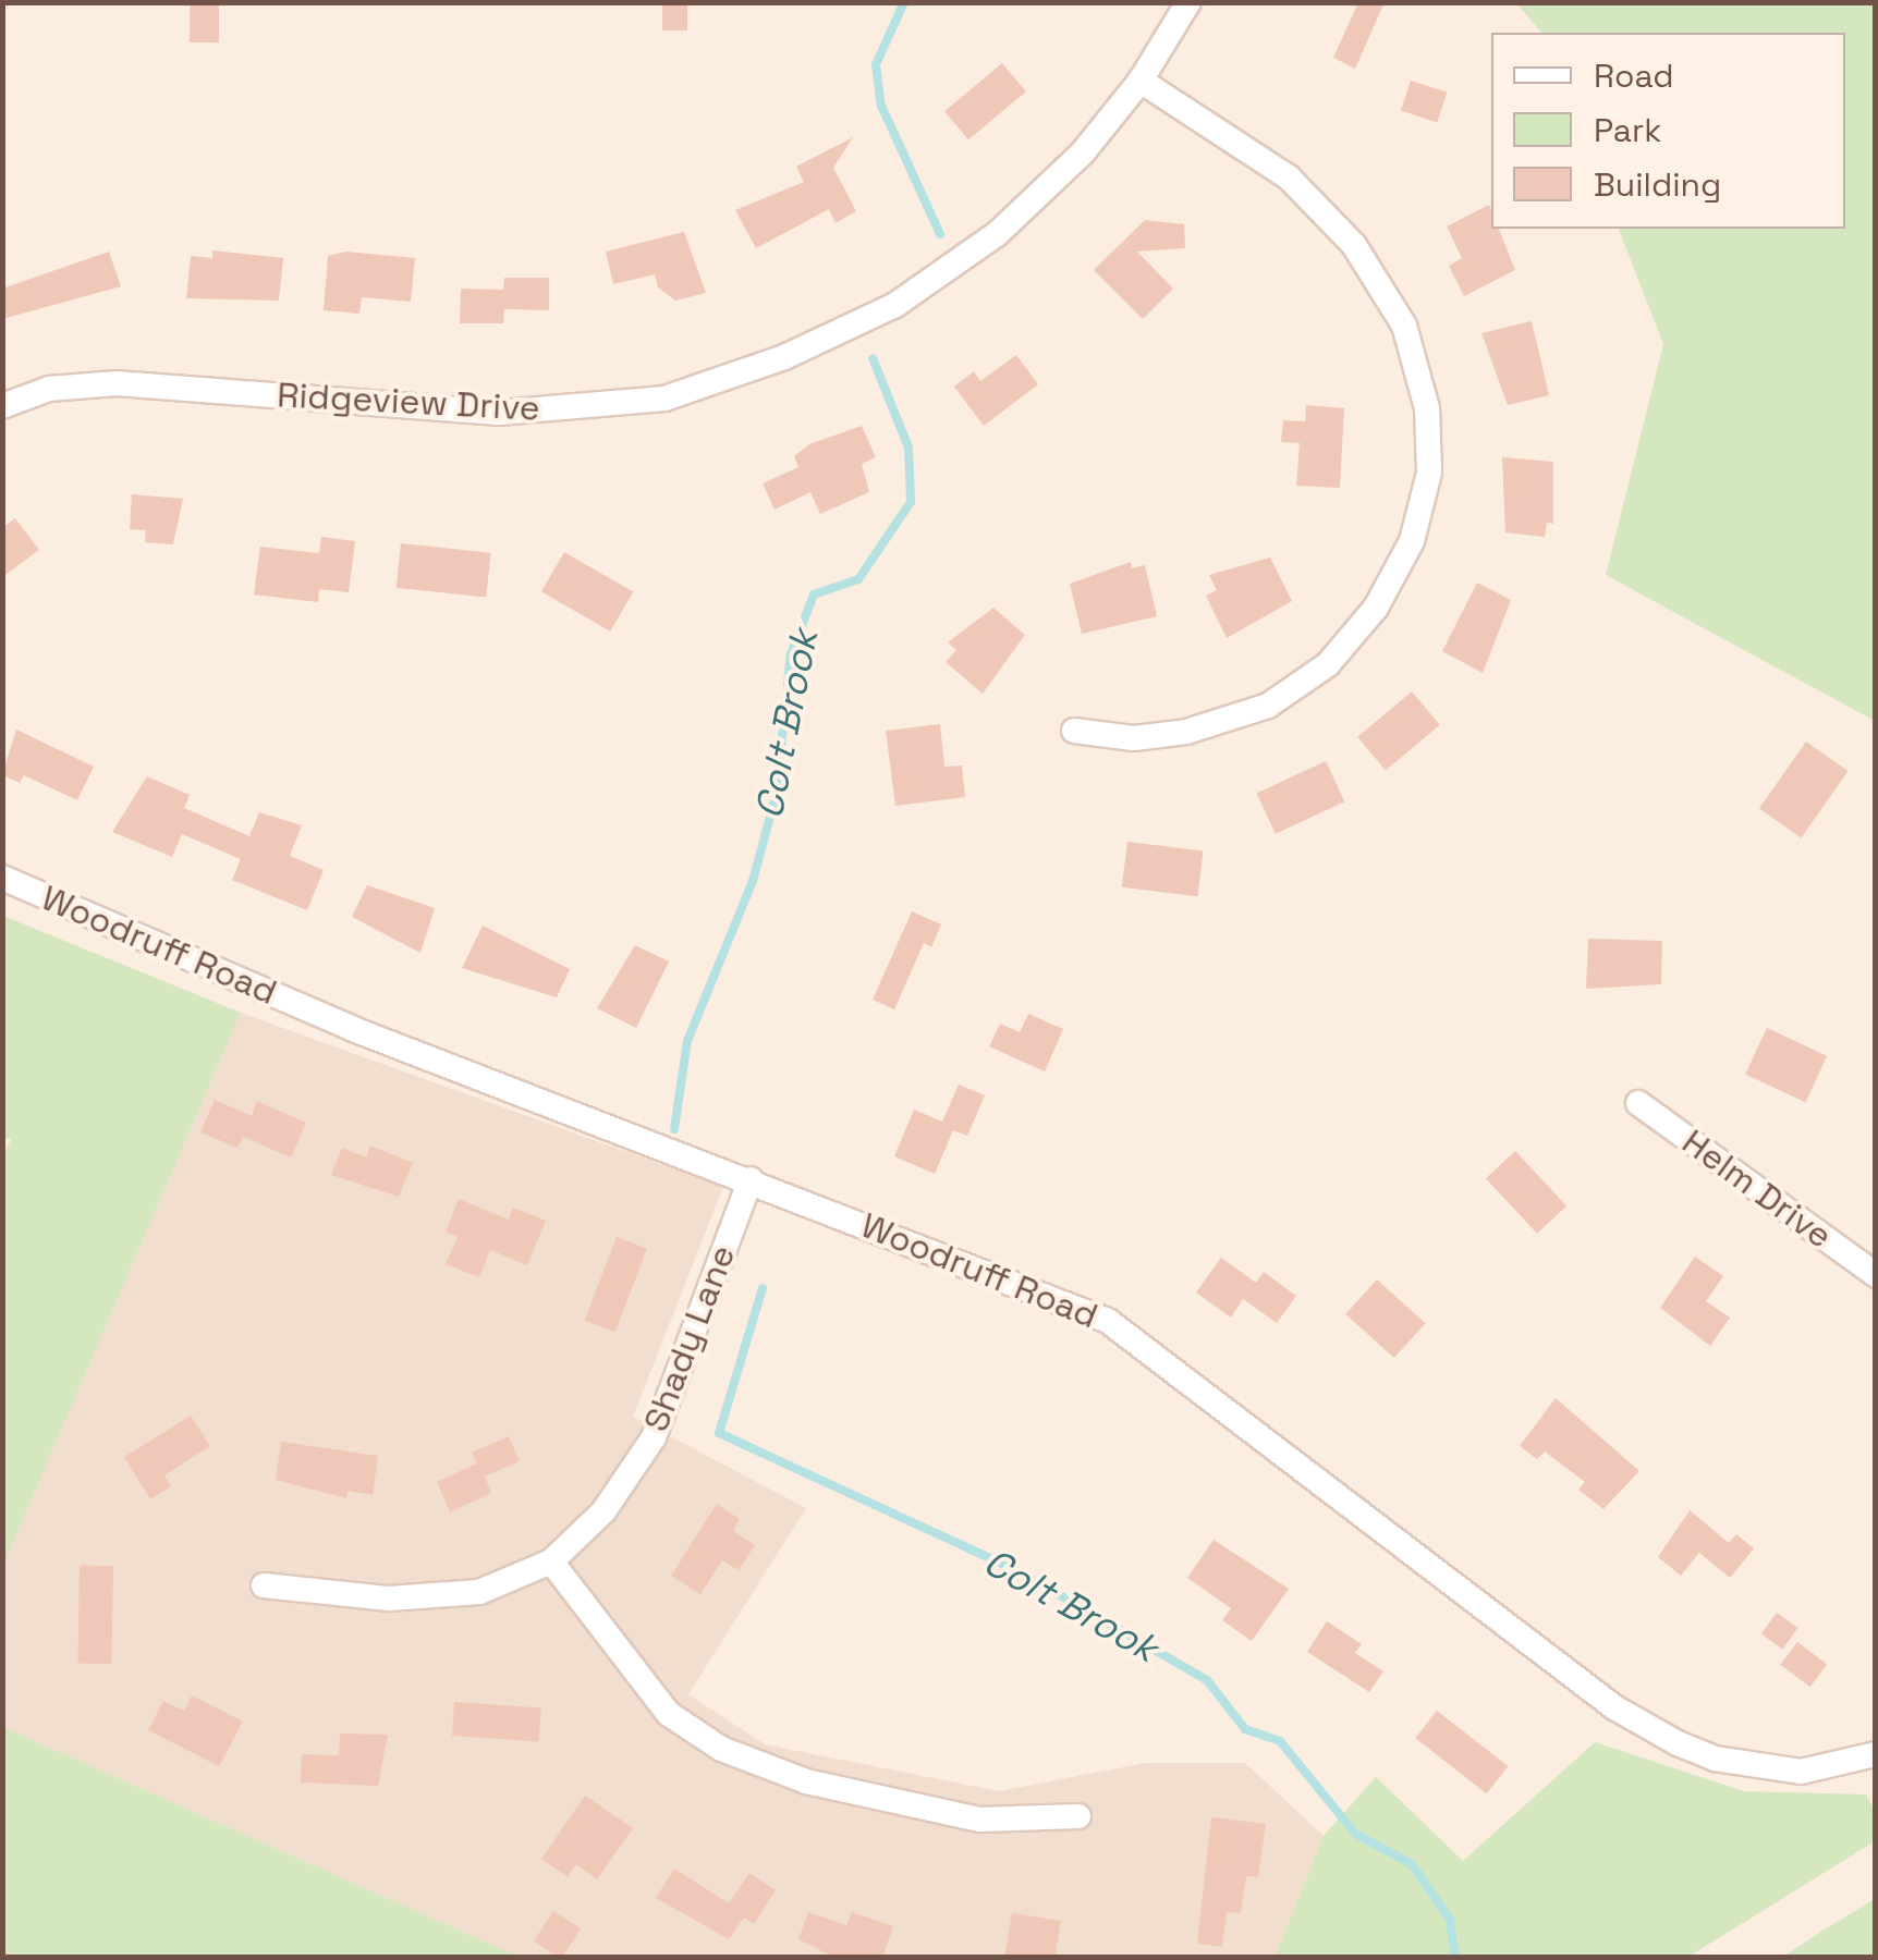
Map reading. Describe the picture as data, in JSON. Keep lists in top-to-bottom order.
{
  "streets": {
    "street": [
      "Ridgeview Drive",
      "Woodruff Road",
      "Helm Drive",
      "Shady Lane"
    ]
  },
  "crossings": [
    ["Woodruff Road", "Shady Lane"]
  ],
  "water": ["Colt Brook"],
  "legend": ["Road", "Park", "Building"]
}
